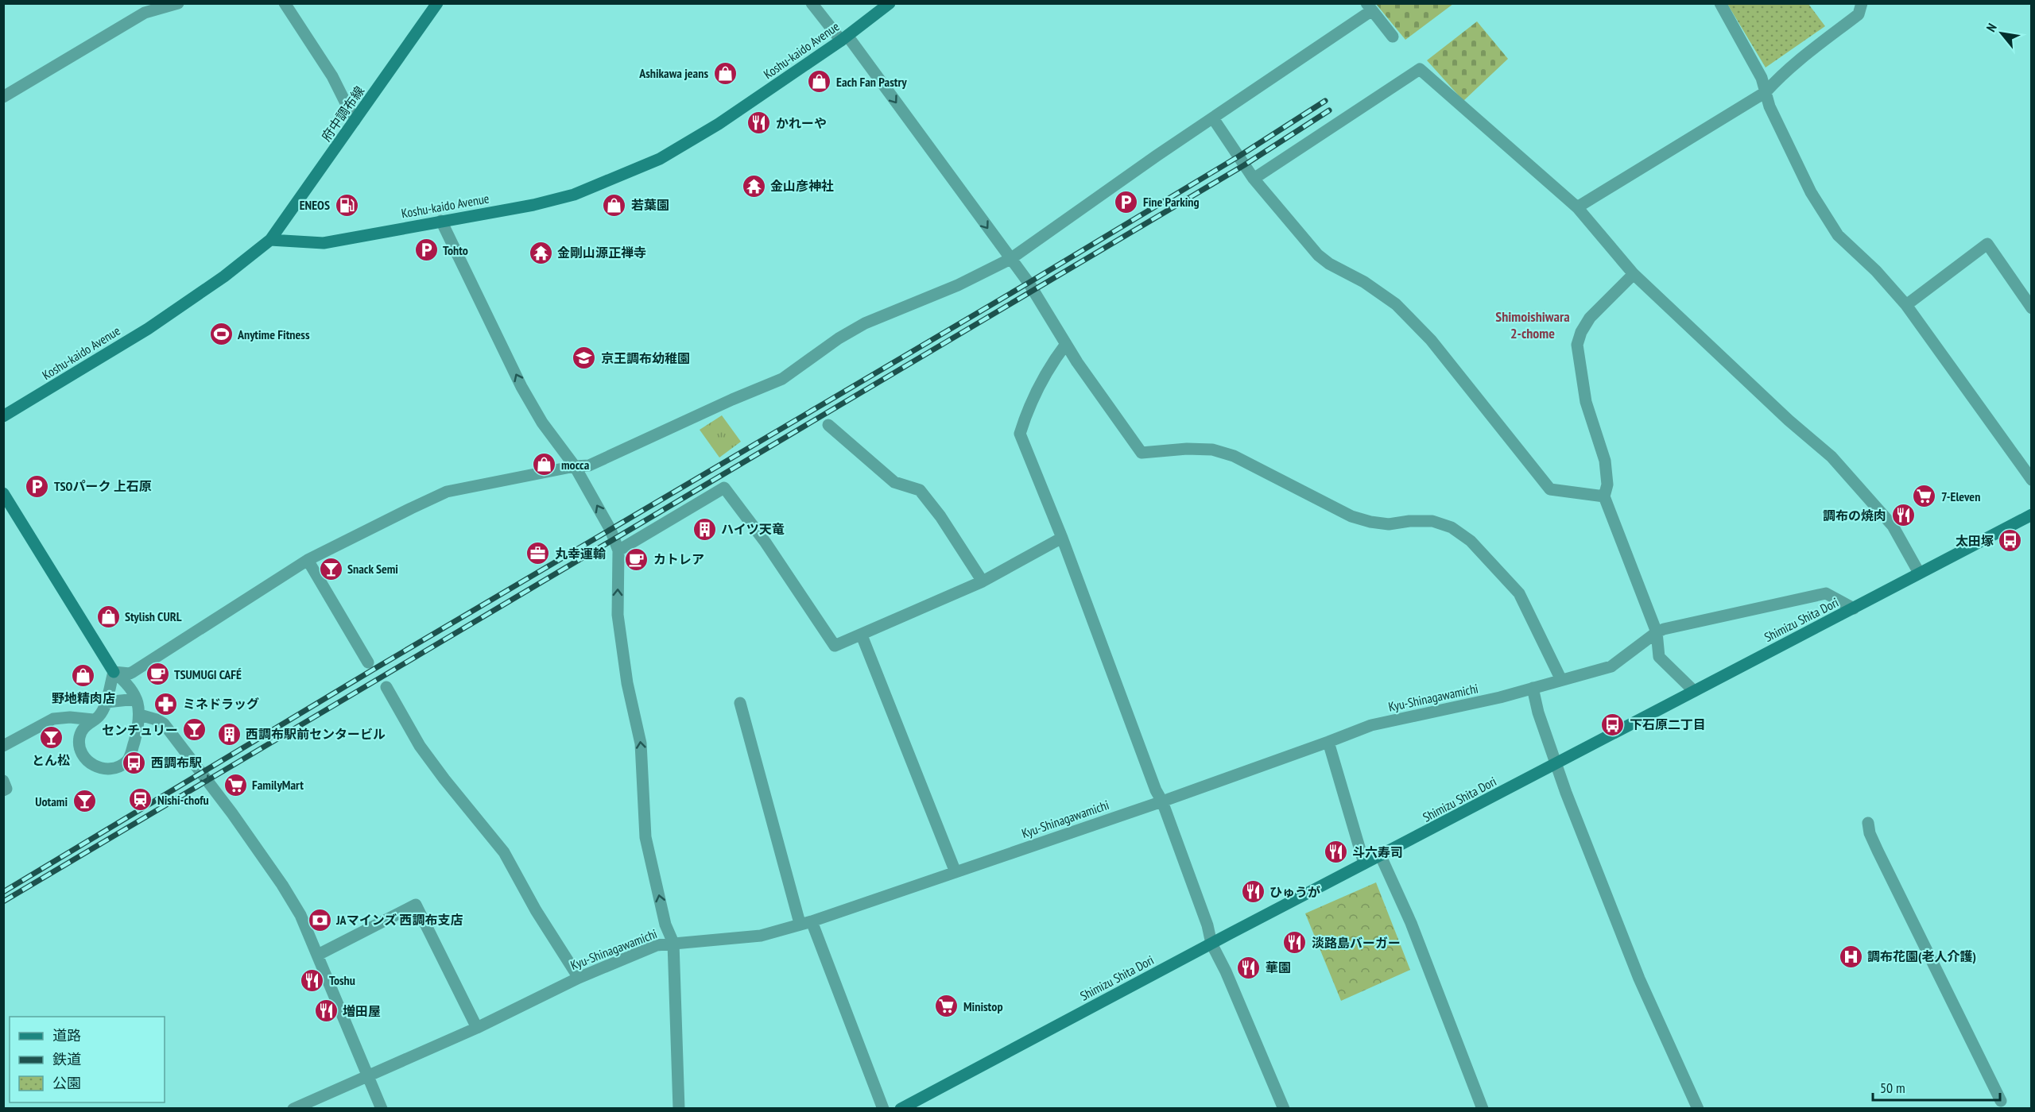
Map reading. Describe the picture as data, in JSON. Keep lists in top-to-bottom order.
{
  "streets": {
    "street": [
      "Koshu-kaido Avenue",
      "府中調布線",
      "Shimizu Shita Dori",
      "Kyu-Shinagawamichi"
    ]
  },
  "crossings": [
    ["Koshu-kaido Avenue", "府中調布線"],
    ["Shimizu Shita Dori", "Kyu-Shinagawamichi"]
  ],
  "districts": ["Shimoishiwara 2-chome"],
  "places": {
    "shop": [
      "Ashikawa jeans",
      "Each Fan Pastry",
      "若葉園",
      "mocca",
      "Stylish CURL",
      "野地精肉店"
    ],
    "restaurant": [
      "かれーや",
      "調布の焼肉",
      "斗六寿司",
      "ひゅうが",
      "淡路島バーガー",
      "華園",
      "Toshu",
      "増田屋"
    ],
    "temple": ["金山彦神社", "金剛山源正禅寺"],
    "parking": ["Fine Parking", "Tohto", "TSOパーク 上石原"],
    "fuel station": ["ENEOS"],
    "sports": ["Anytime Fitness"],
    "school or university": ["京王調布幼稚園"],
    "supermarket": ["7-Eleven", "FamilyMart", "Ministop"],
    "building": ["ハイツ天竜", "西調布駅前センタービル"],
    "bus stop": ["太田塚", "下石原二丁目", "西調布駅"],
    "office": ["丸幸運輸"],
    "cafe": ["カトレア", "TSUMUGI CAFÉ"],
    "bar": [
      "Snack Semi",
      "センチュリー",
      "とん松",
      "Uotami"
    ],
    "pharmacy": ["ミネドラッグ"],
    "station": ["Nishi-chofu"],
    "bank": ["JAマインズ 西調布支店"],
    "hospital": ["調布花園(老人介護)"]
  },
  "legend": ["道路", "鉄道", "公園"],
  "scale_bar": "50 m",
  "north": "top left"
}
